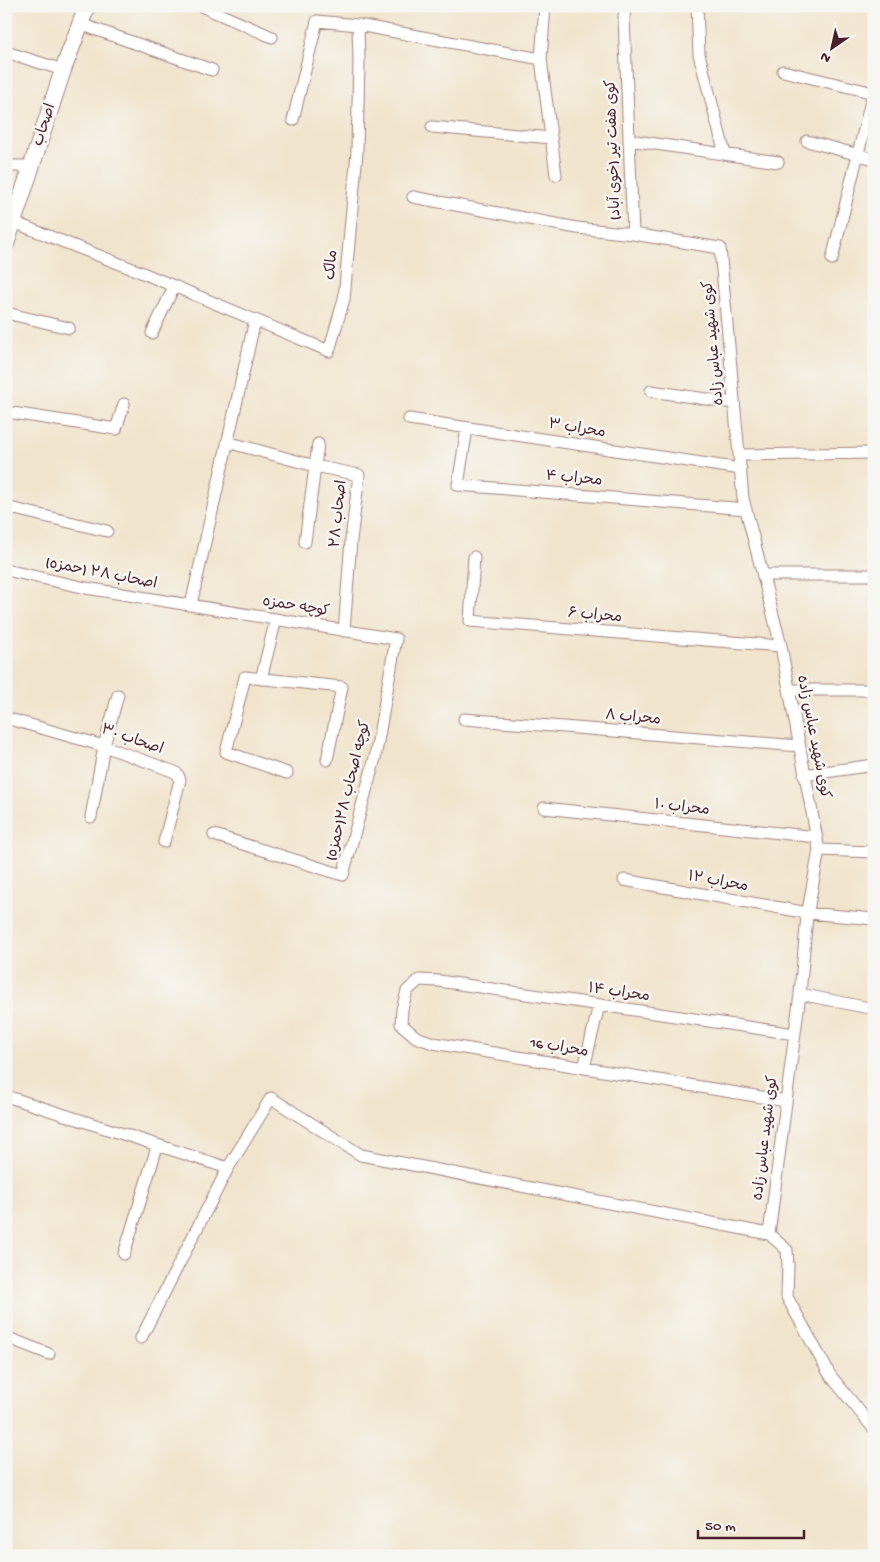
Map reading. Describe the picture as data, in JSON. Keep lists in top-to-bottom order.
{
  "streets": {
    "main road": ["اصحاب"],
    "street": [
      "کوی هفت تیر (خوی آباد)",
      "مالک",
      "کوی شهید عباس زاده",
      "محراب ۳",
      "محراب ۴",
      "اصحاب ۲۸",
      "اصحاب ۲۸ (حمزه)",
      "کوچه حمزه",
      "محراب ۶",
      "محراب ۸",
      "اصحاب ۳۰",
      "کوچه اصحاب ۲۸(حمزه)",
      "محراب ۱۰",
      "محراب ۱۲",
      "محراب ۱۴",
      "محراب 16"
    ]
  },
  "crossings": [
    ["اصحاب", "مالک"],
    ["کوی هفت تیر (خوی آباد)", "کوی شهید عباس زاده"],
    ["کوی شهید عباس زاده", "محراب ۳"],
    ["کوی شهید عباس زاده", "محراب ۴"],
    ["کوی شهید عباس زاده", "محراب ۶"],
    ["کوی شهید عباس زاده", "محراب ۸"],
    ["کوی شهید عباس زاده", "محراب ۱۰"],
    ["کوی شهید عباس زاده", "محراب ۱۲"],
    ["کوی شهید عباس زاده", "محراب ۱۴"],
    ["کوی شهید عباس زاده", "محراب 16"],
    ["محراب ۳", "محراب ۴"],
    ["اصحاب ۲۸", "کوچه حمزه"],
    ["اصحاب ۲۸ (حمزه)", "کوچه حمزه"],
    ["کوچه حمزه", "کوچه اصحاب ۲۸(حمزه)"],
    ["محراب ۱۴", "محراب 16"]
  ],
  "scale_bar": "50 m",
  "north": "bottom left"
}
